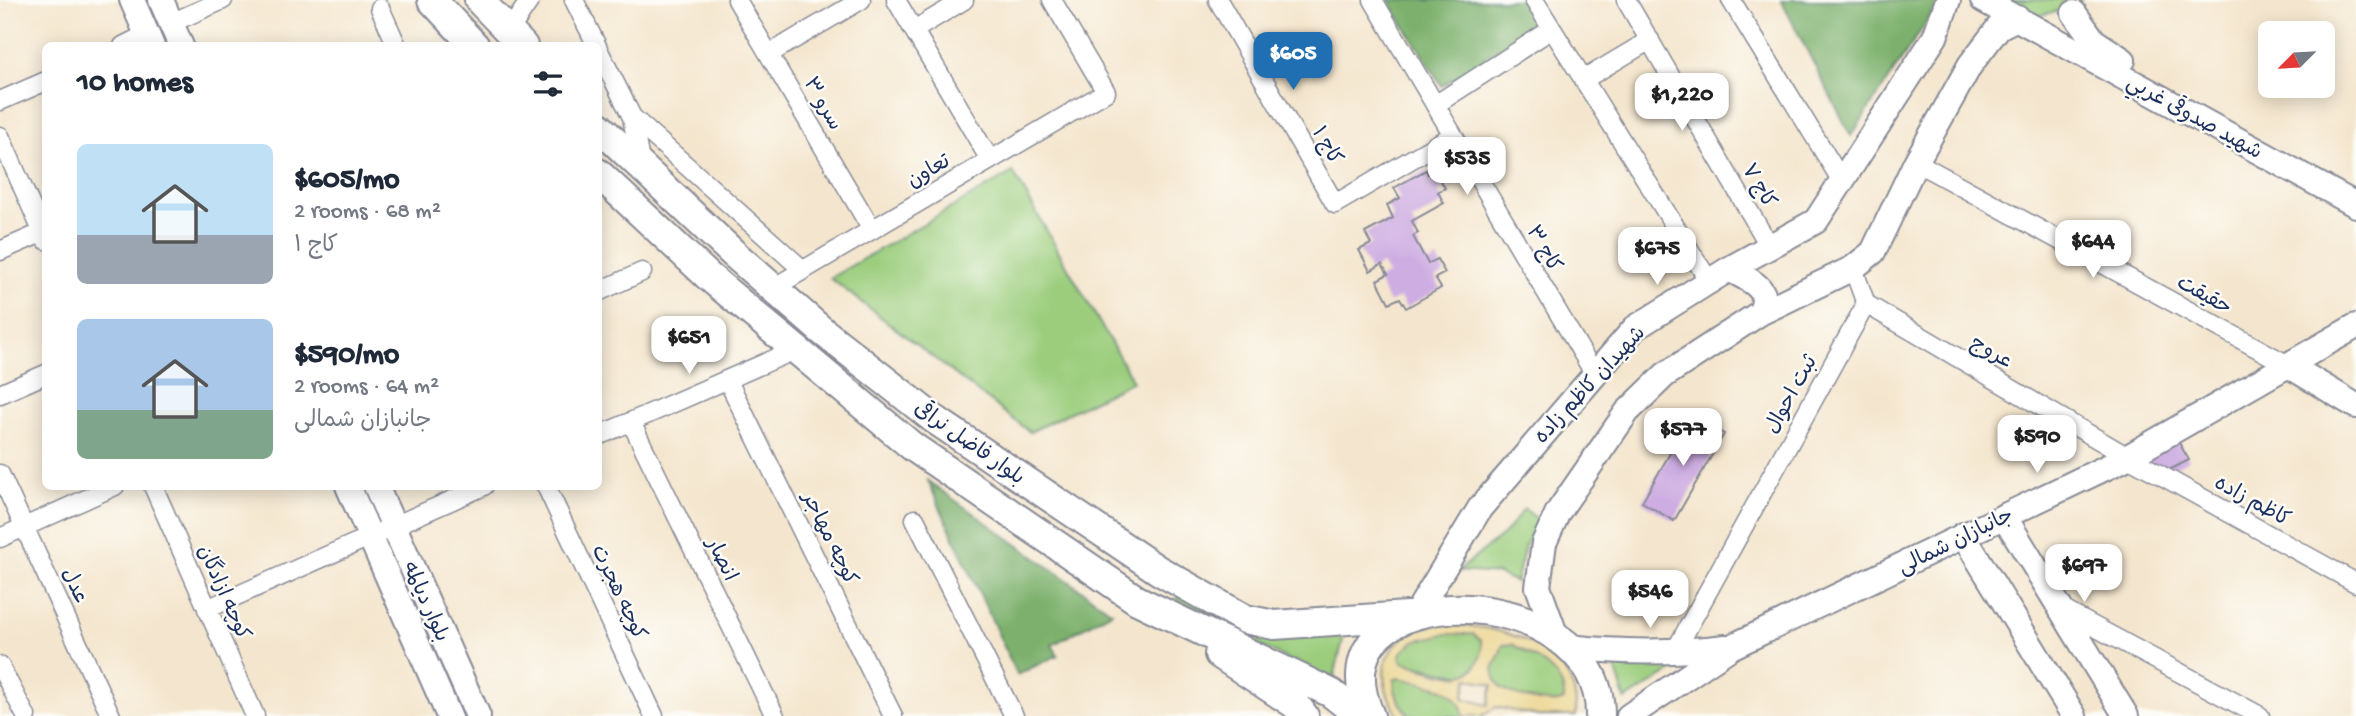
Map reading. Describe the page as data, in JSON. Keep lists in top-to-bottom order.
{
  "streets": {
    "main road": ["بلوار فاضل نراقی"],
    "street": [
      "سرو ۳",
      "شهید صدوقی غربي",
      "کاج ۱",
      "تعاون",
      "کاج ۷",
      "کاج ۳",
      "حقیقت",
      "عروج",
      "شهیدان کاظم زاده",
      "ثبت احوال",
      "کاظم زاده",
      "کوچه مهاجر",
      "جانبازان شمالی",
      "انصار",
      "عدل",
      "کوچه ازادگان",
      "کوچه هجرت",
      "بلوار دیالمه"
    ]
  },
  "crossings": [
    ["سرو ۳", "تعاون"],
    ["کاج ۱", "کاج ۳"],
    ["تعاون", "بلوار فاضل نراقی"],
    ["کاج ۷", "شهیدان کاظم زاده"],
    ["کاج ۳", "شهیدان کاظم زاده"],
    ["حقیقت", "جانبازان شمالی"],
    ["عروج", "ثبت احوال"],
    ["عروج", "کاظم زاده"],
    ["عروج", "جانبازان شمالی"],
    ["شهیدان کاظم زاده", "بلوار فاضل نراقی"],
    ["کاظم زاده", "جانبازان شمالی"]
  ],
  "north": "bottom left",
  "page": {
    "price": [
      "$605",
      "$1,220",
      "$535",
      "$644",
      "$675",
      "$651",
      "$577",
      "$590",
      "$697",
      "$546"
    ],
    "heading": "10 homes",
    "list": [
      {
        "name": "$605/mo",
        "note": "2 rooms · 68 m² · کاج ۱"
      },
      {
        "name": "$590/mo",
        "note": "2 rooms · 64 m² · جانبازان شمالی"
      }
    ]
  }
}
